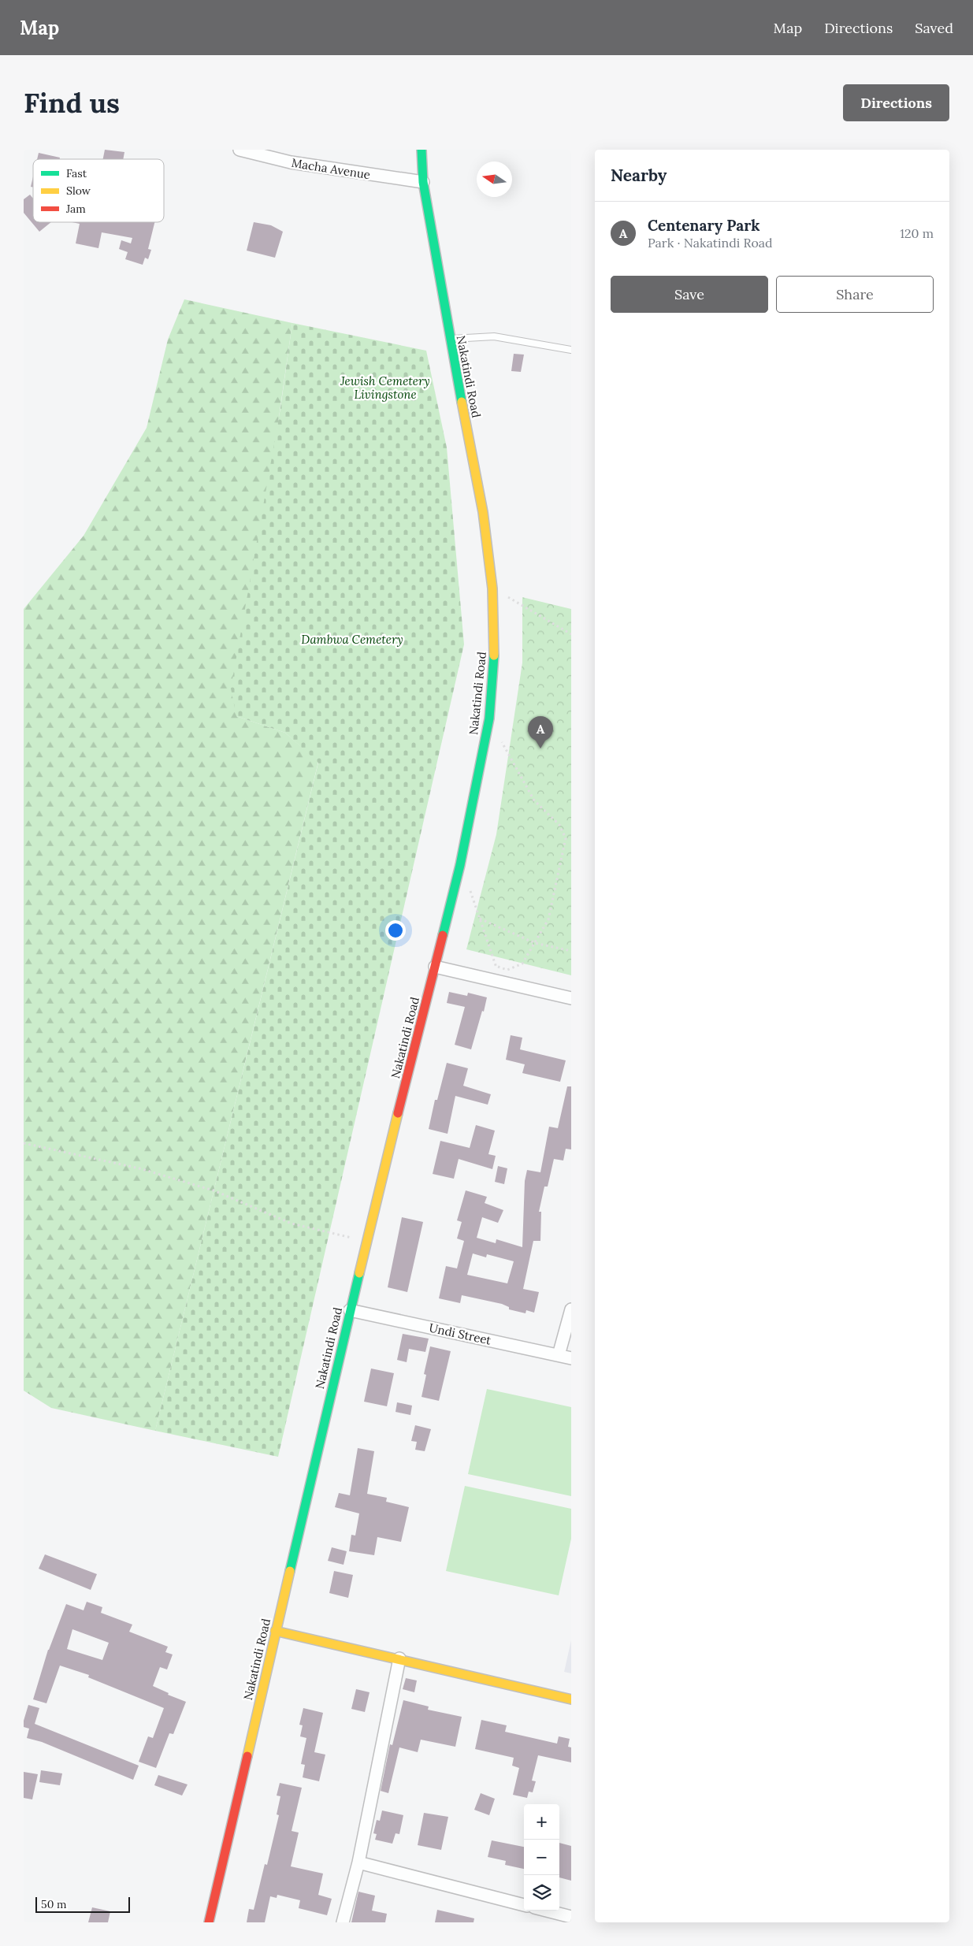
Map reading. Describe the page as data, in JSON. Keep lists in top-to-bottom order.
{
  "streets": {
    "main road": ["Nakatindi Road"],
    "street": ["Macha Avenue", "Undi Street"]
  },
  "crossings": [
    ["Macha Avenue", "Nakatindi Road"],
    ["Nakatindi Road", "Undi Street"]
  ],
  "parks": ["Jewish Cemetery Livingstone", "Dambwa Cemetery"],
  "legend": ["Fast", "Slow", "Jam"],
  "scale_bar": "50 m",
  "north": "left",
  "page": {
    "header": "Map",
    "nav": ["Map", "Directions", "Saved"],
    "buttons": [
      "Directions",
      ["Save", "Share"]
    ],
    "title": "Find us",
    "heading": "Nearby",
    "list": [
      {
        "mark": "A",
        "name": "Centenary Park",
        "note": "Park · Nakatindi Road",
        "value": "120 m"
      }
    ],
    "pins": "A",
    "map_buttons": ["+", "−"],
    "scale": "50 m"
  }
}
